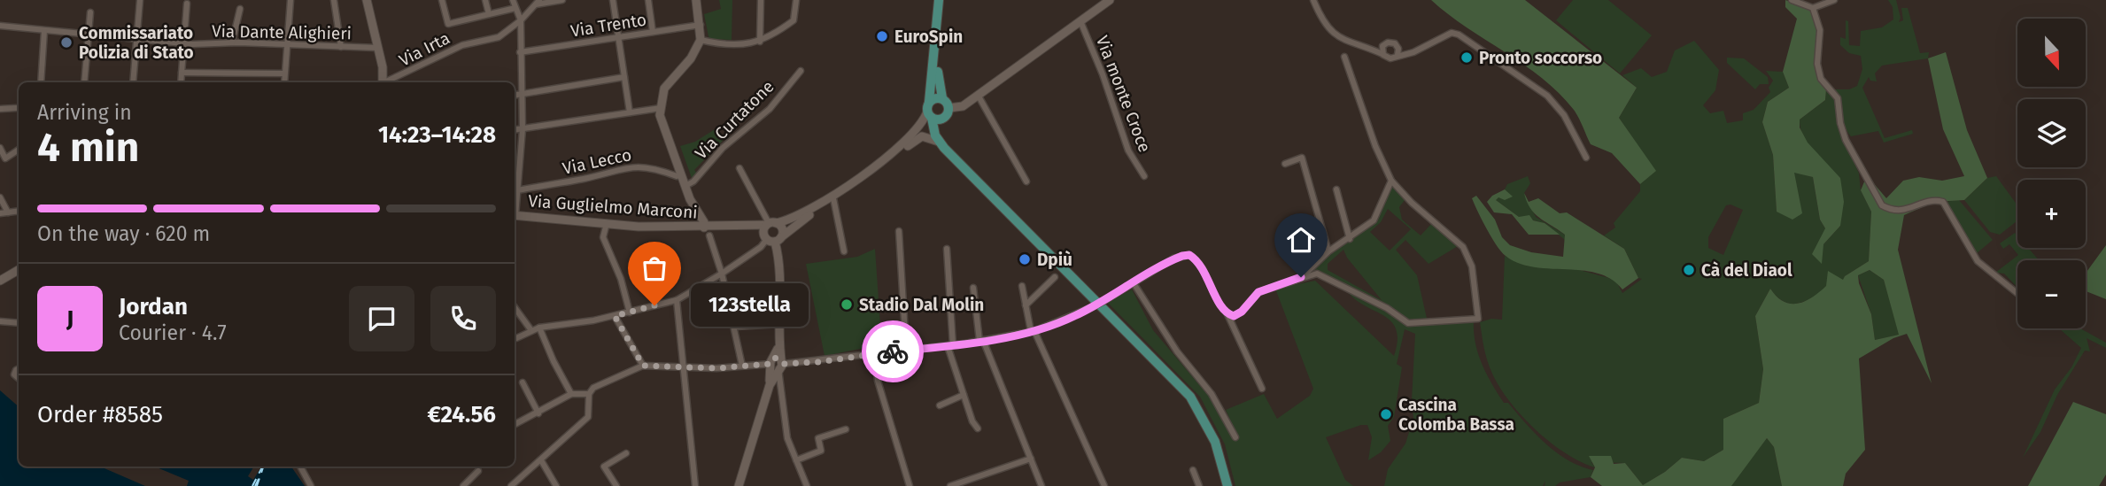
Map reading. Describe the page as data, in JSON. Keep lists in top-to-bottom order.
{
  "streets": {
    "street": [
      "Via Trento",
      "Via Dante Alighieri",
      "Via Irta",
      "Via monte Croce",
      "Via Curtatone",
      "Via Lecco",
      "Via Guglielmo Marconi"
    ]
  },
  "places": [
    "EuroSpin",
    "Commissariato Polizia di Stato",
    "Pronto soccorso",
    "Dpiù",
    "Cà del Diaol",
    "Stadio Dal Molin",
    "123stella",
    "Cascina Colomba Bassa"
  ],
  "north": "bottom",
  "page": {
    "map_buttons": ["+", "−"],
    "heading": ["4 min", "Arriving in", "14:23–14:28"],
    "panel": [
      "Jordan",
      "Courier · 4.7",
      "Order #8585",
      "€24.56"
    ],
    "bar": "On the way · 620 m",
    "bubble": "123stella",
    "round": "J"
  }
}
